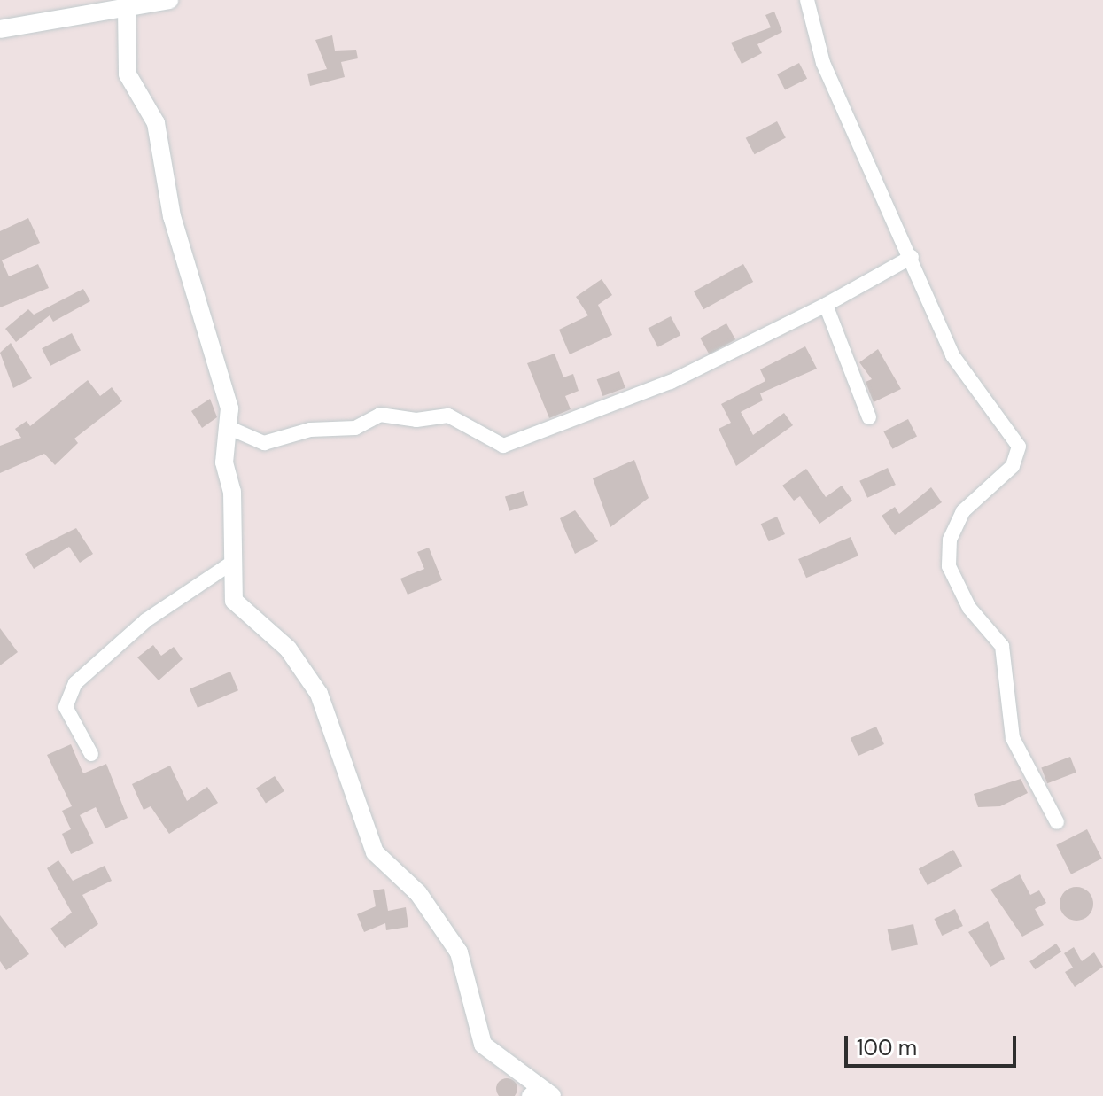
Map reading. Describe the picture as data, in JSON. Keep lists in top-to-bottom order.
{
  "scale_bar": "100 m"
}
